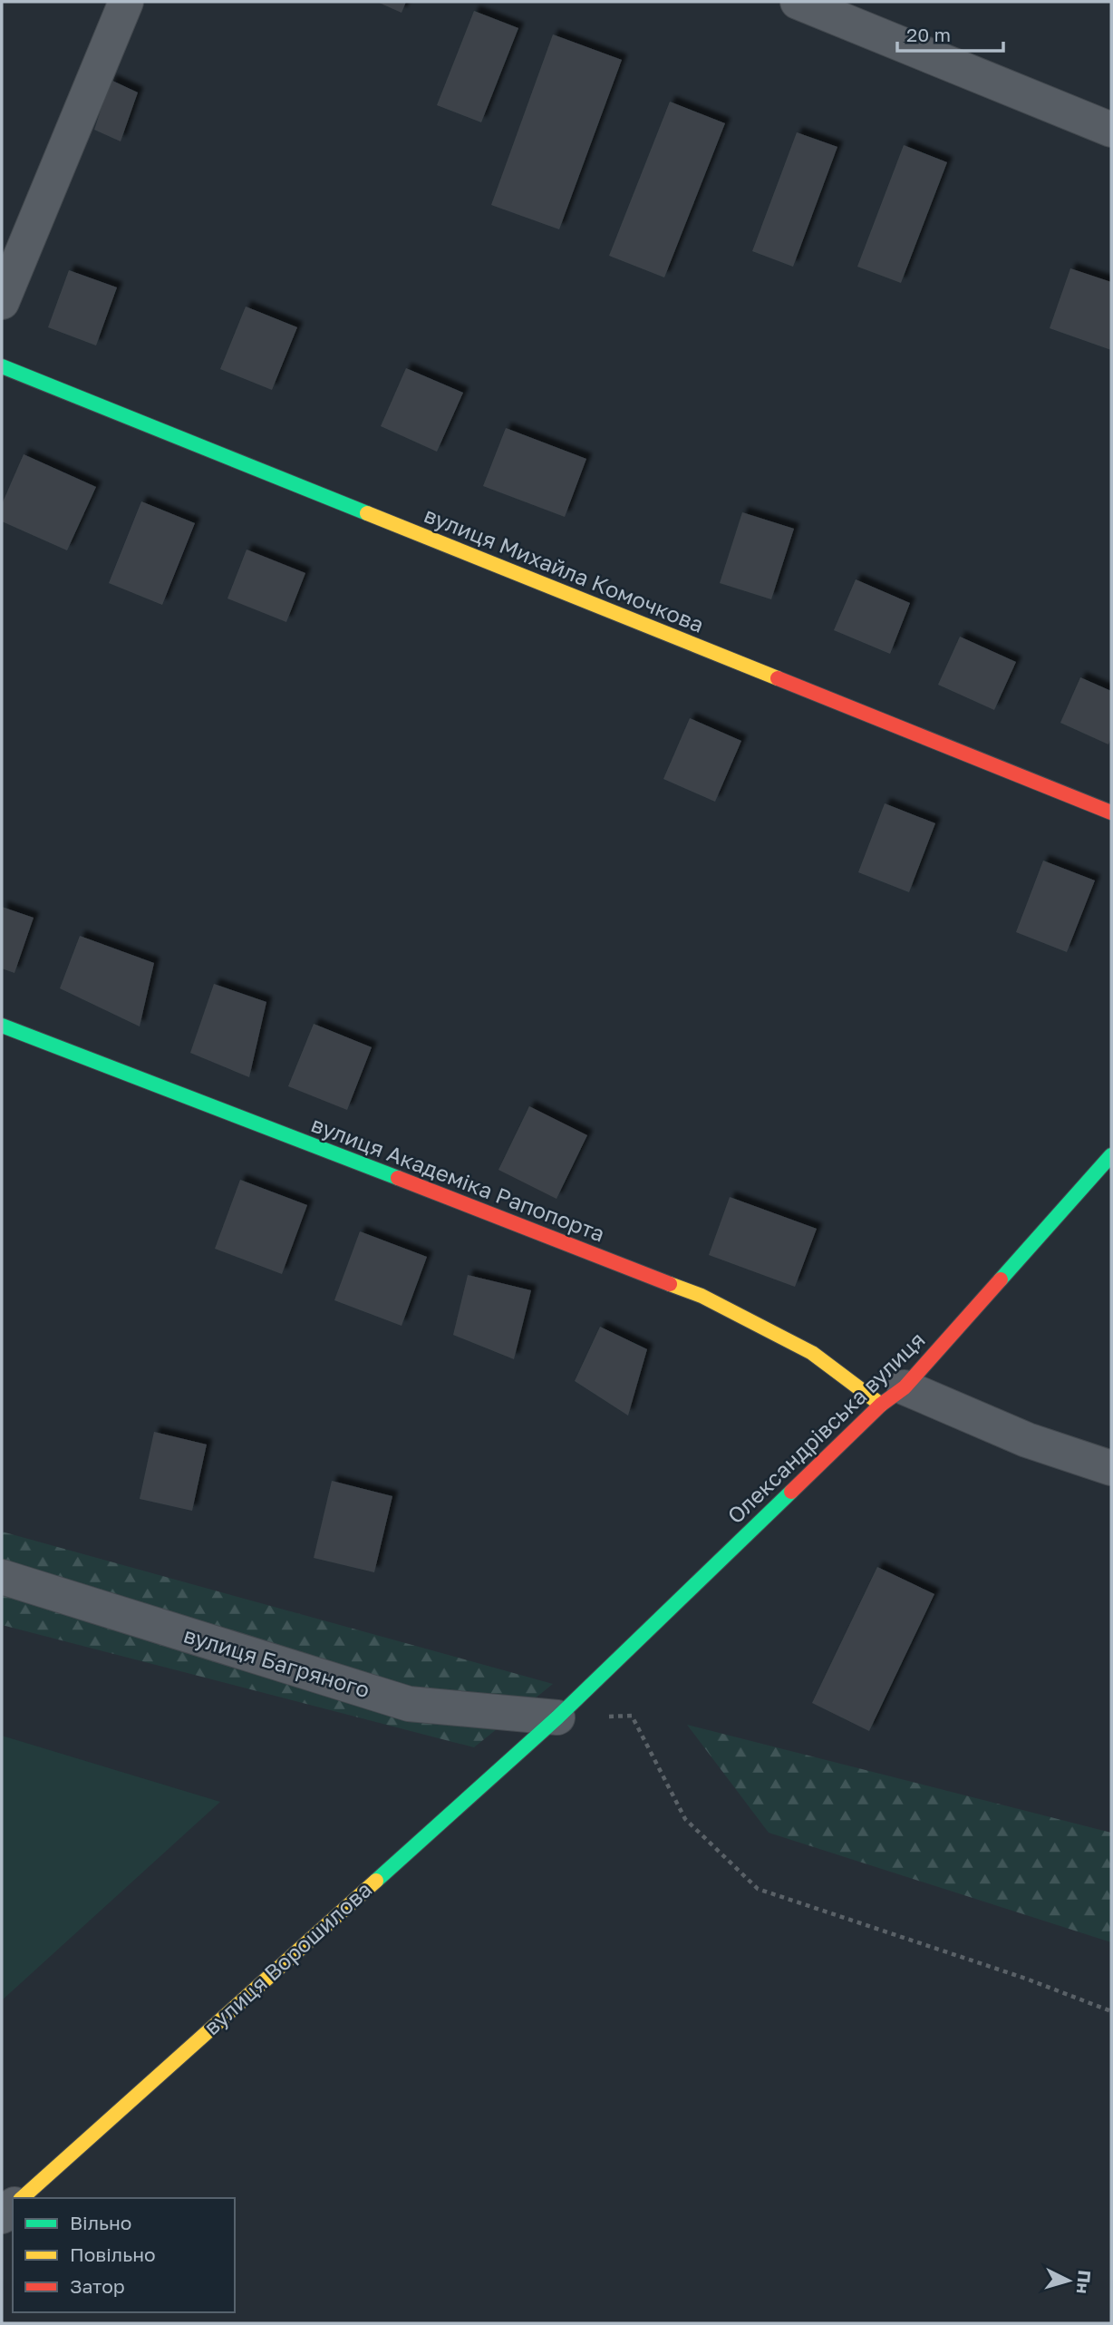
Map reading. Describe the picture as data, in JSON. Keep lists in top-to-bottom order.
{
  "streets": {
    "street": [
      "вулиця Михайла Комочкова",
      "вулиця Академіка Рапопорта",
      "Олександрівська вулиця",
      "вулиця Багряного",
      "вулиця Ворошилова"
    ]
  },
  "crossings": [
    ["вулиця Академіка Рапопорта", "Олександрівська вулиця"],
    ["Олександрівська вулиця", "вулиця Багряного"],
    ["Олександрівська вулиця", "вулиця Ворошилова"],
    ["вулиця Багряного", "вулиця Ворошилова"]
  ],
  "legend": ["Вільно", "Повільно", "Затор"],
  "scale_bar": "20 m",
  "north": "right"
}
